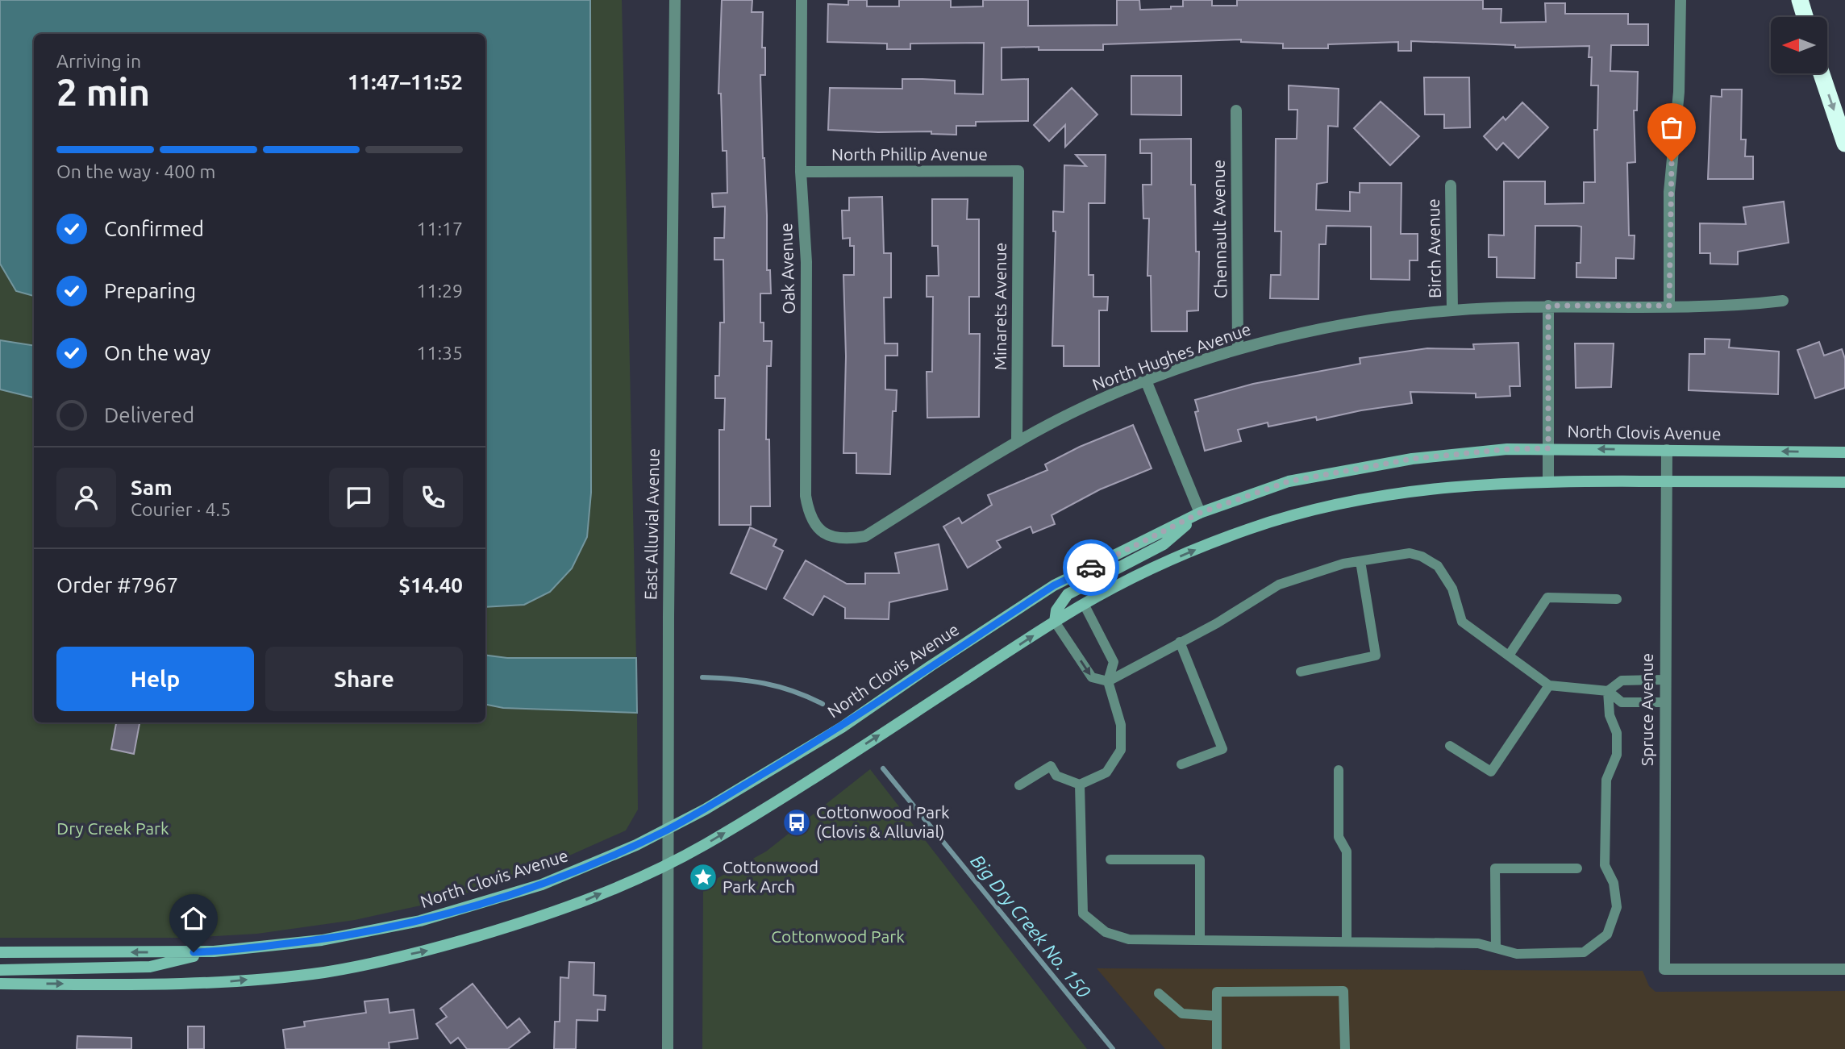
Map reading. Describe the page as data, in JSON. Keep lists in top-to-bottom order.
{
  "streets": {
    "main road": ["North Clovis Avenue"],
    "street": [
      "North Phillip Avenue",
      "Chennault Avenue",
      "Birch Avenue",
      "Oak Avenue",
      "Minarets Avenue",
      "North Hughes Avenue",
      "East Alluvial Avenue",
      "Spruce Avenue"
    ]
  },
  "crossings": [
    ["North Phillip Avenue", "Oak Avenue"],
    ["North Phillip Avenue", "Minarets Avenue"],
    ["Chennault Avenue", "North Hughes Avenue"],
    ["Birch Avenue", "North Hughes Avenue"],
    ["Oak Avenue", "North Hughes Avenue"],
    ["Minarets Avenue", "North Hughes Avenue"],
    ["North Clovis Avenue", "East Alluvial Avenue"],
    ["North Clovis Avenue", "Spruce Avenue"]
  ],
  "water": ["Big Dry Creek No. 150"],
  "parks": ["Dry Creek Park", "Cottonwood Park"],
  "places": {
    "bus stop": ["Cottonwood Park (Clovis & Alluvial)"],
    "place": ["Cottonwood Park Arch"]
  },
  "north": "left",
  "page": {
    "heading": ["2 min", "Arriving in", "11:47–11:52"],
    "panel": [
      "Sam",
      "Courier · 4.5",
      "Order #7967",
      "$14.40"
    ],
    "bar": "On the way · 400 m",
    "list": [
      ["Confirmed", "11:17"],
      ["Preparing", "11:29"],
      ["On the way", "11:35"],
      "Delivered"
    ],
    "buttons": ["Help", "Share"]
  }
}
